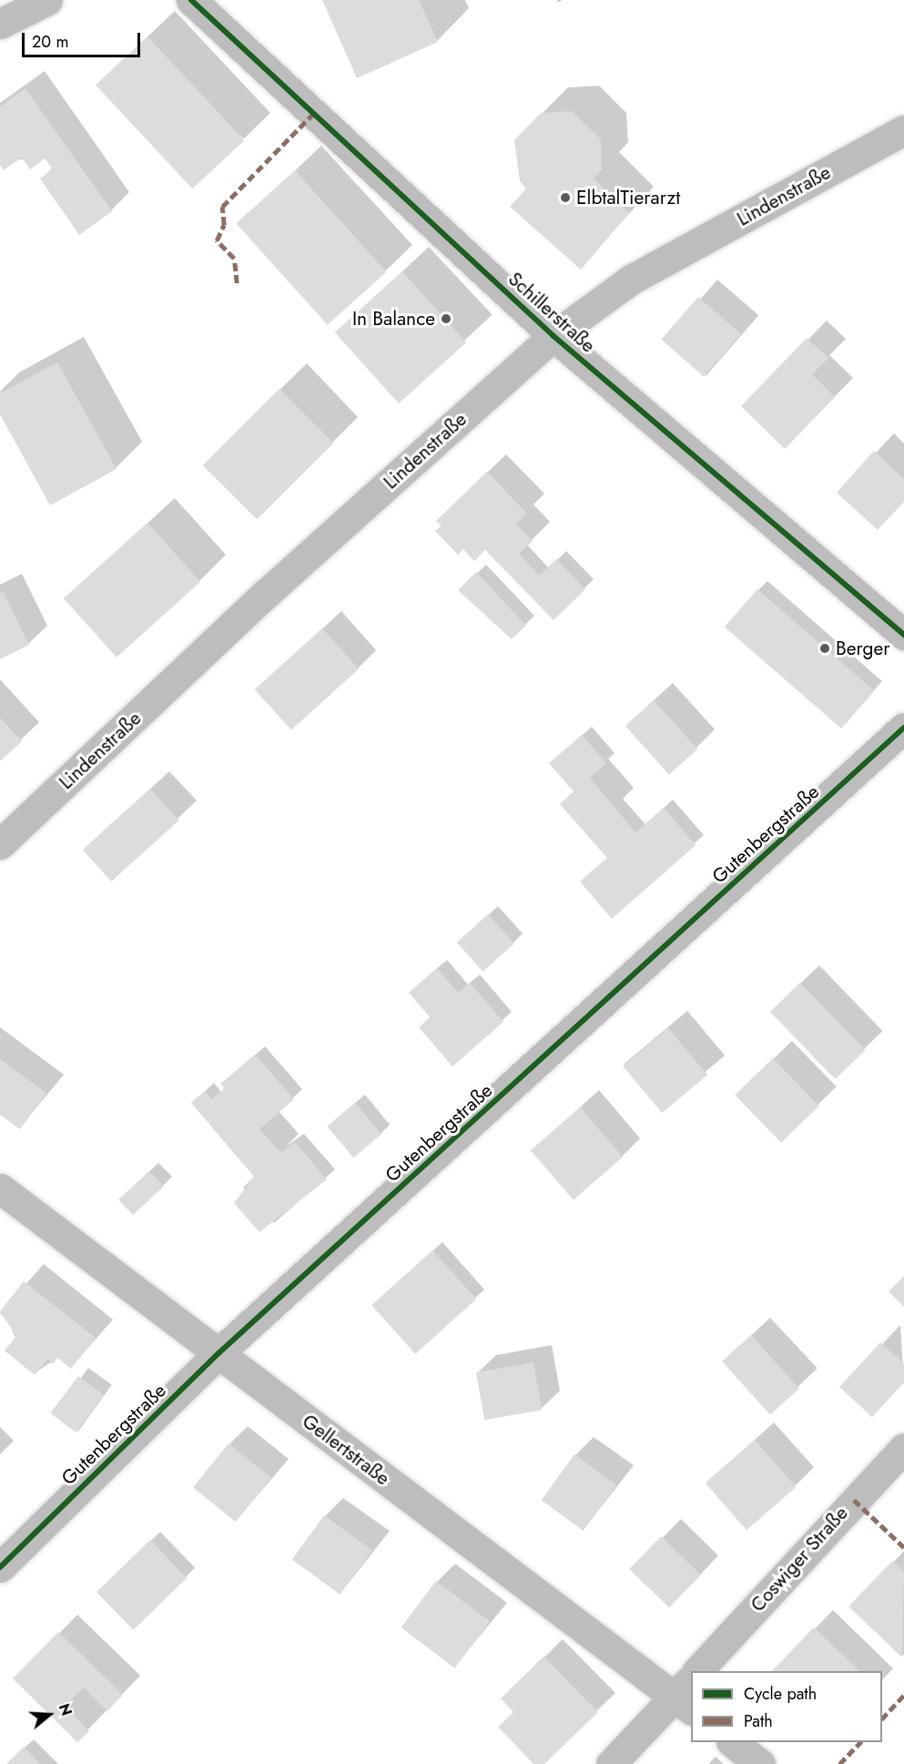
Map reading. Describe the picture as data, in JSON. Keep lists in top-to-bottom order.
{
  "streets": {
    "street": [
      "Lindenstraße",
      "Schillerstraße",
      "Gutenbergstraße",
      "Gellertstraße",
      "Coswiger Straße"
    ]
  },
  "crossings": [
    ["Lindenstraße", "Schillerstraße"],
    ["Gutenbergstraße", "Gellertstraße"]
  ],
  "places": ["ElbtalTierarzt", "In Balance", "Berger"],
  "legend": ["Cycle path", "Path"],
  "scale_bar": "20 m",
  "north": "right"
}
